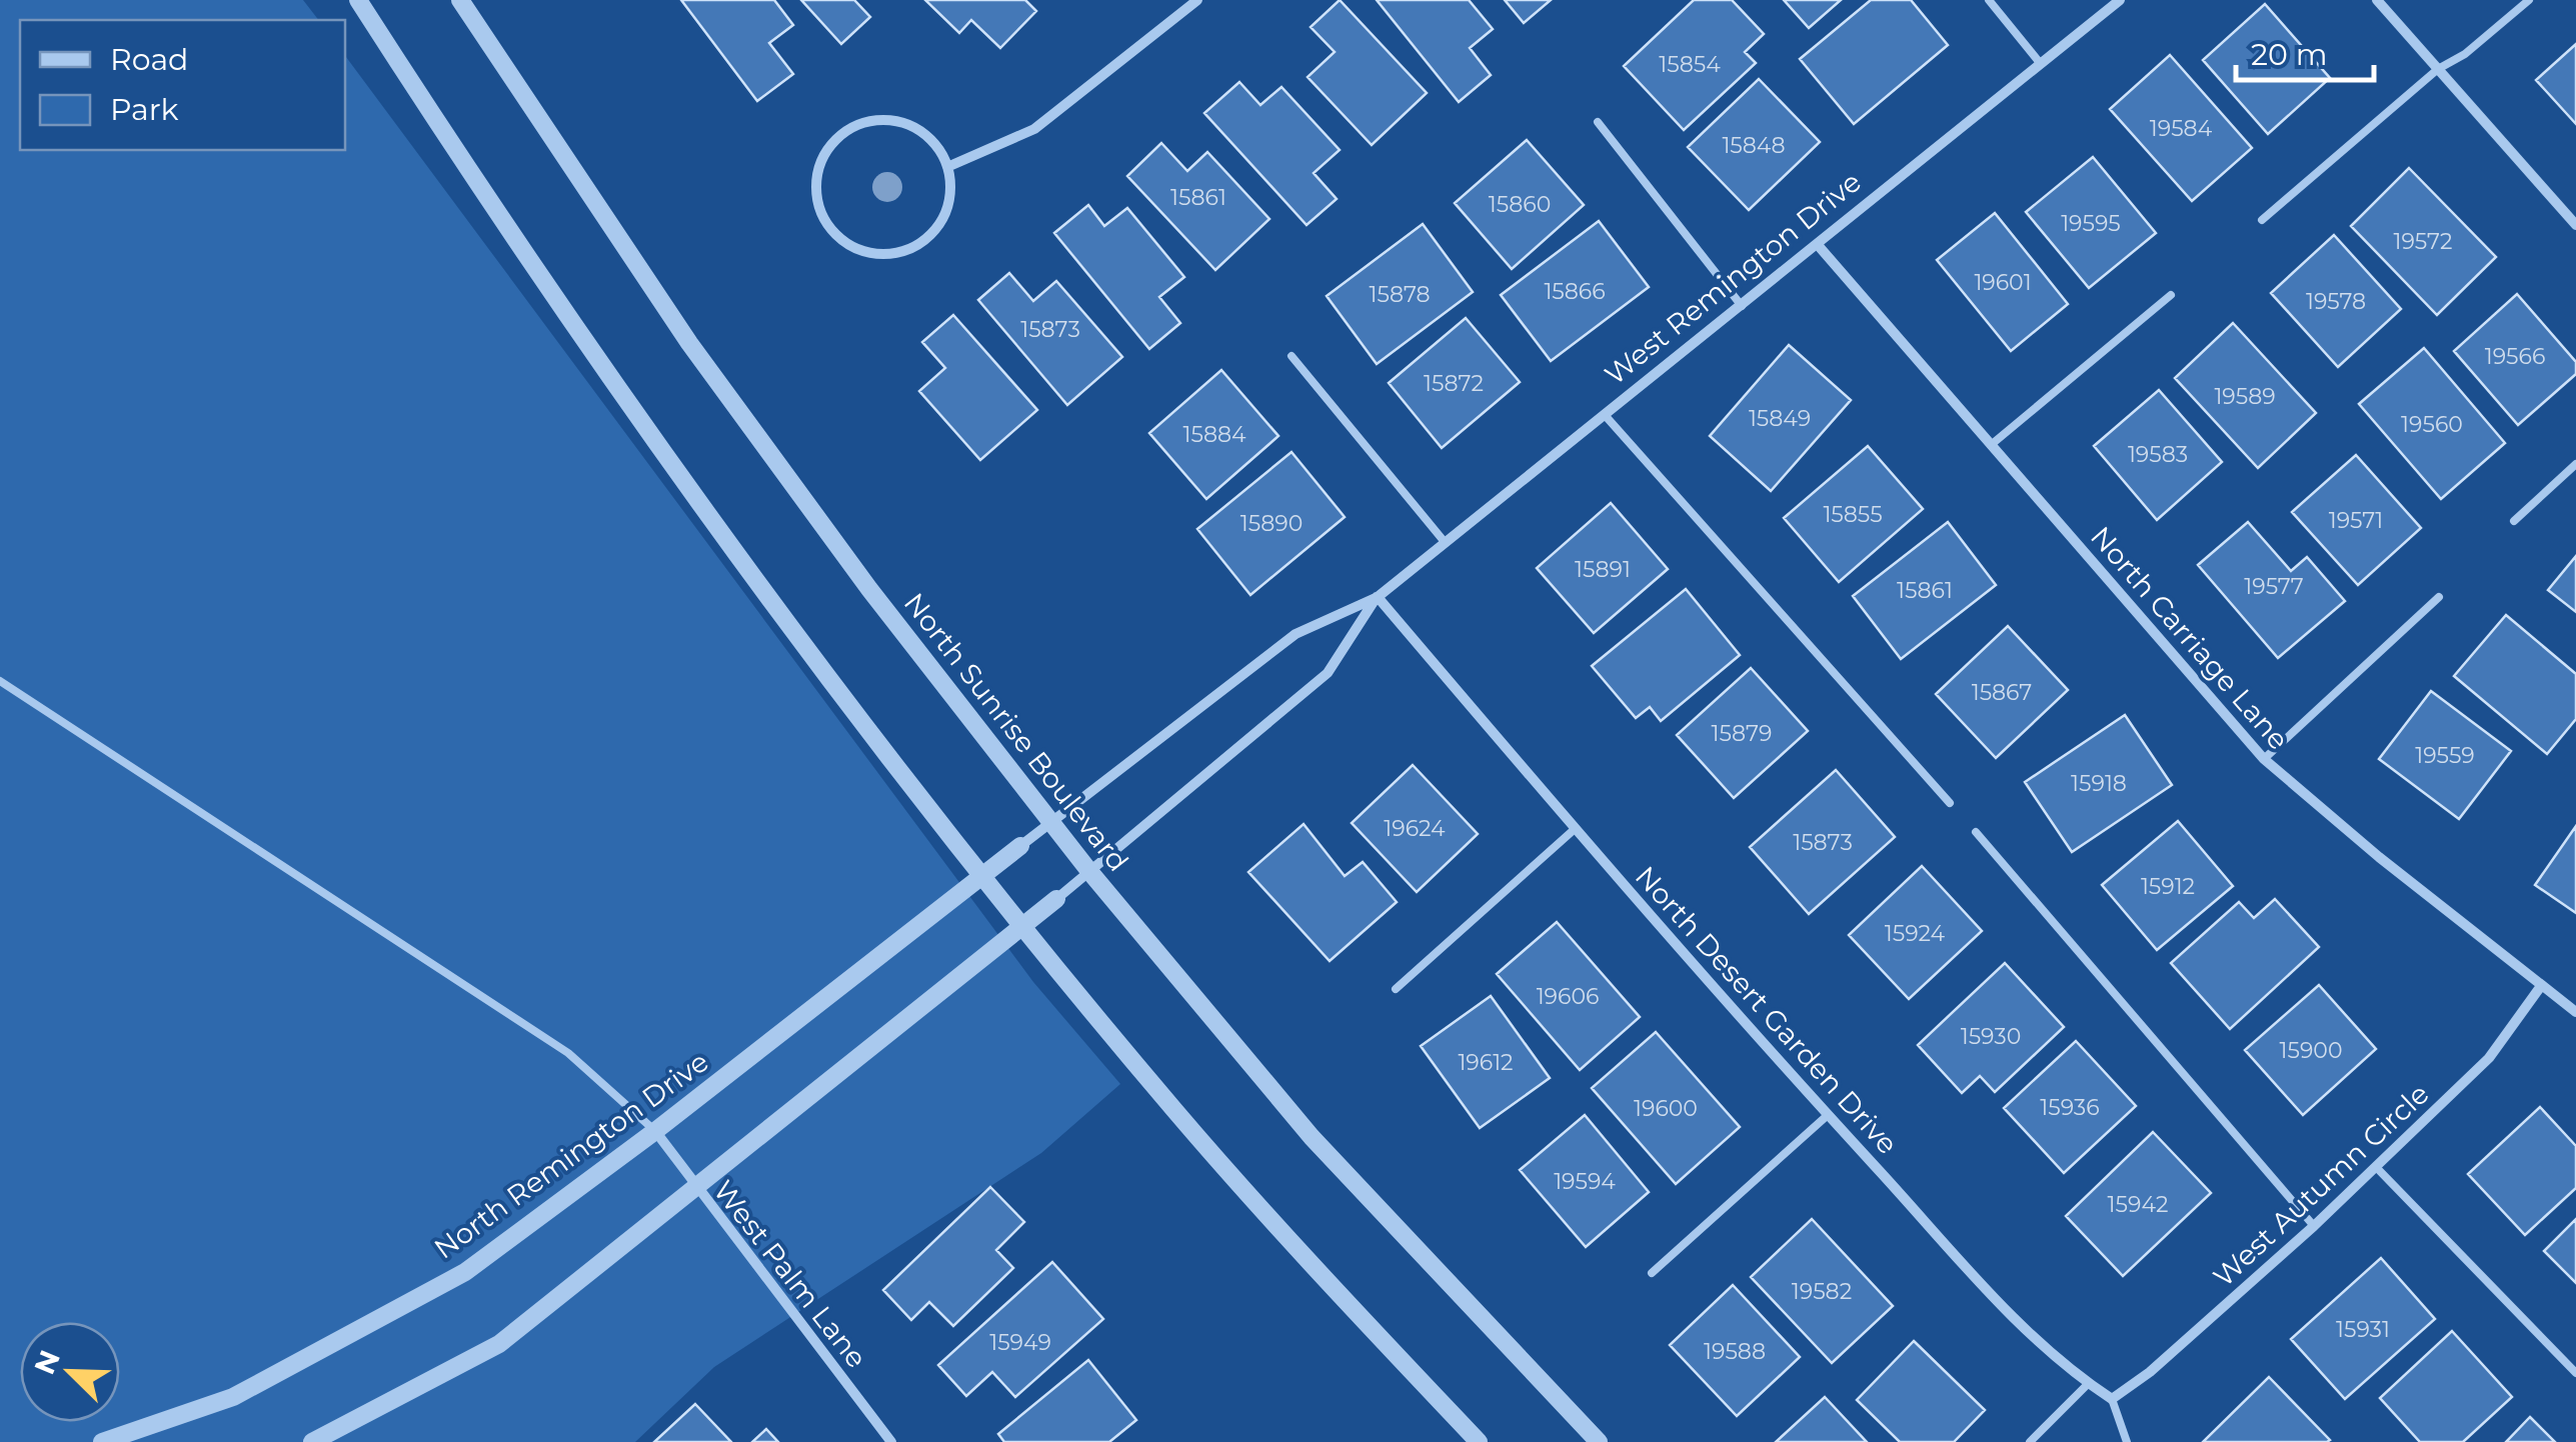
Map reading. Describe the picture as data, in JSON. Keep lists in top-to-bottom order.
{
  "streets": {
    "street": [
      "West Remington Drive",
      "North Carriage Lane",
      "North Sunrise Boulevard",
      "North Desert Garden Drive",
      "North Remington Drive",
      "West Autumn Circle",
      "West Palm Lane"
    ]
  },
  "crossings": [
    ["West Remington Drive", "North Carriage Lane"],
    ["West Remington Drive", "North Sunrise Boulevard"],
    ["West Remington Drive", "North Desert Garden Drive"],
    ["West Remington Drive", "North Remington Drive"],
    ["North Carriage Lane", "West Autumn Circle"],
    ["North Desert Garden Drive", "West Autumn Circle"],
    ["North Remington Drive", "West Palm Lane"]
  ],
  "house_numbers": [
    "15854",
    "19584",
    "15848",
    "15861",
    "15860",
    "19595",
    "19572",
    "19601",
    "15866",
    "15878",
    "19578",
    "15873",
    "19566",
    "15872",
    "19589",
    "15849",
    "19560",
    "15884",
    "19583",
    "15855",
    "19571",
    "15890",
    "15891",
    "19577",
    "15861",
    "15867",
    "15879",
    "19559",
    "15918",
    "19624",
    "15873",
    "15912",
    "15924",
    "19606",
    "15930",
    "15900",
    "19612",
    "15936",
    "19600",
    "19594",
    "15942",
    "19582",
    "15931",
    "15949",
    "19588"
  ],
  "legend": ["Road", "Park"],
  "scale_bar": "20 m",
  "north": "top left"
}
